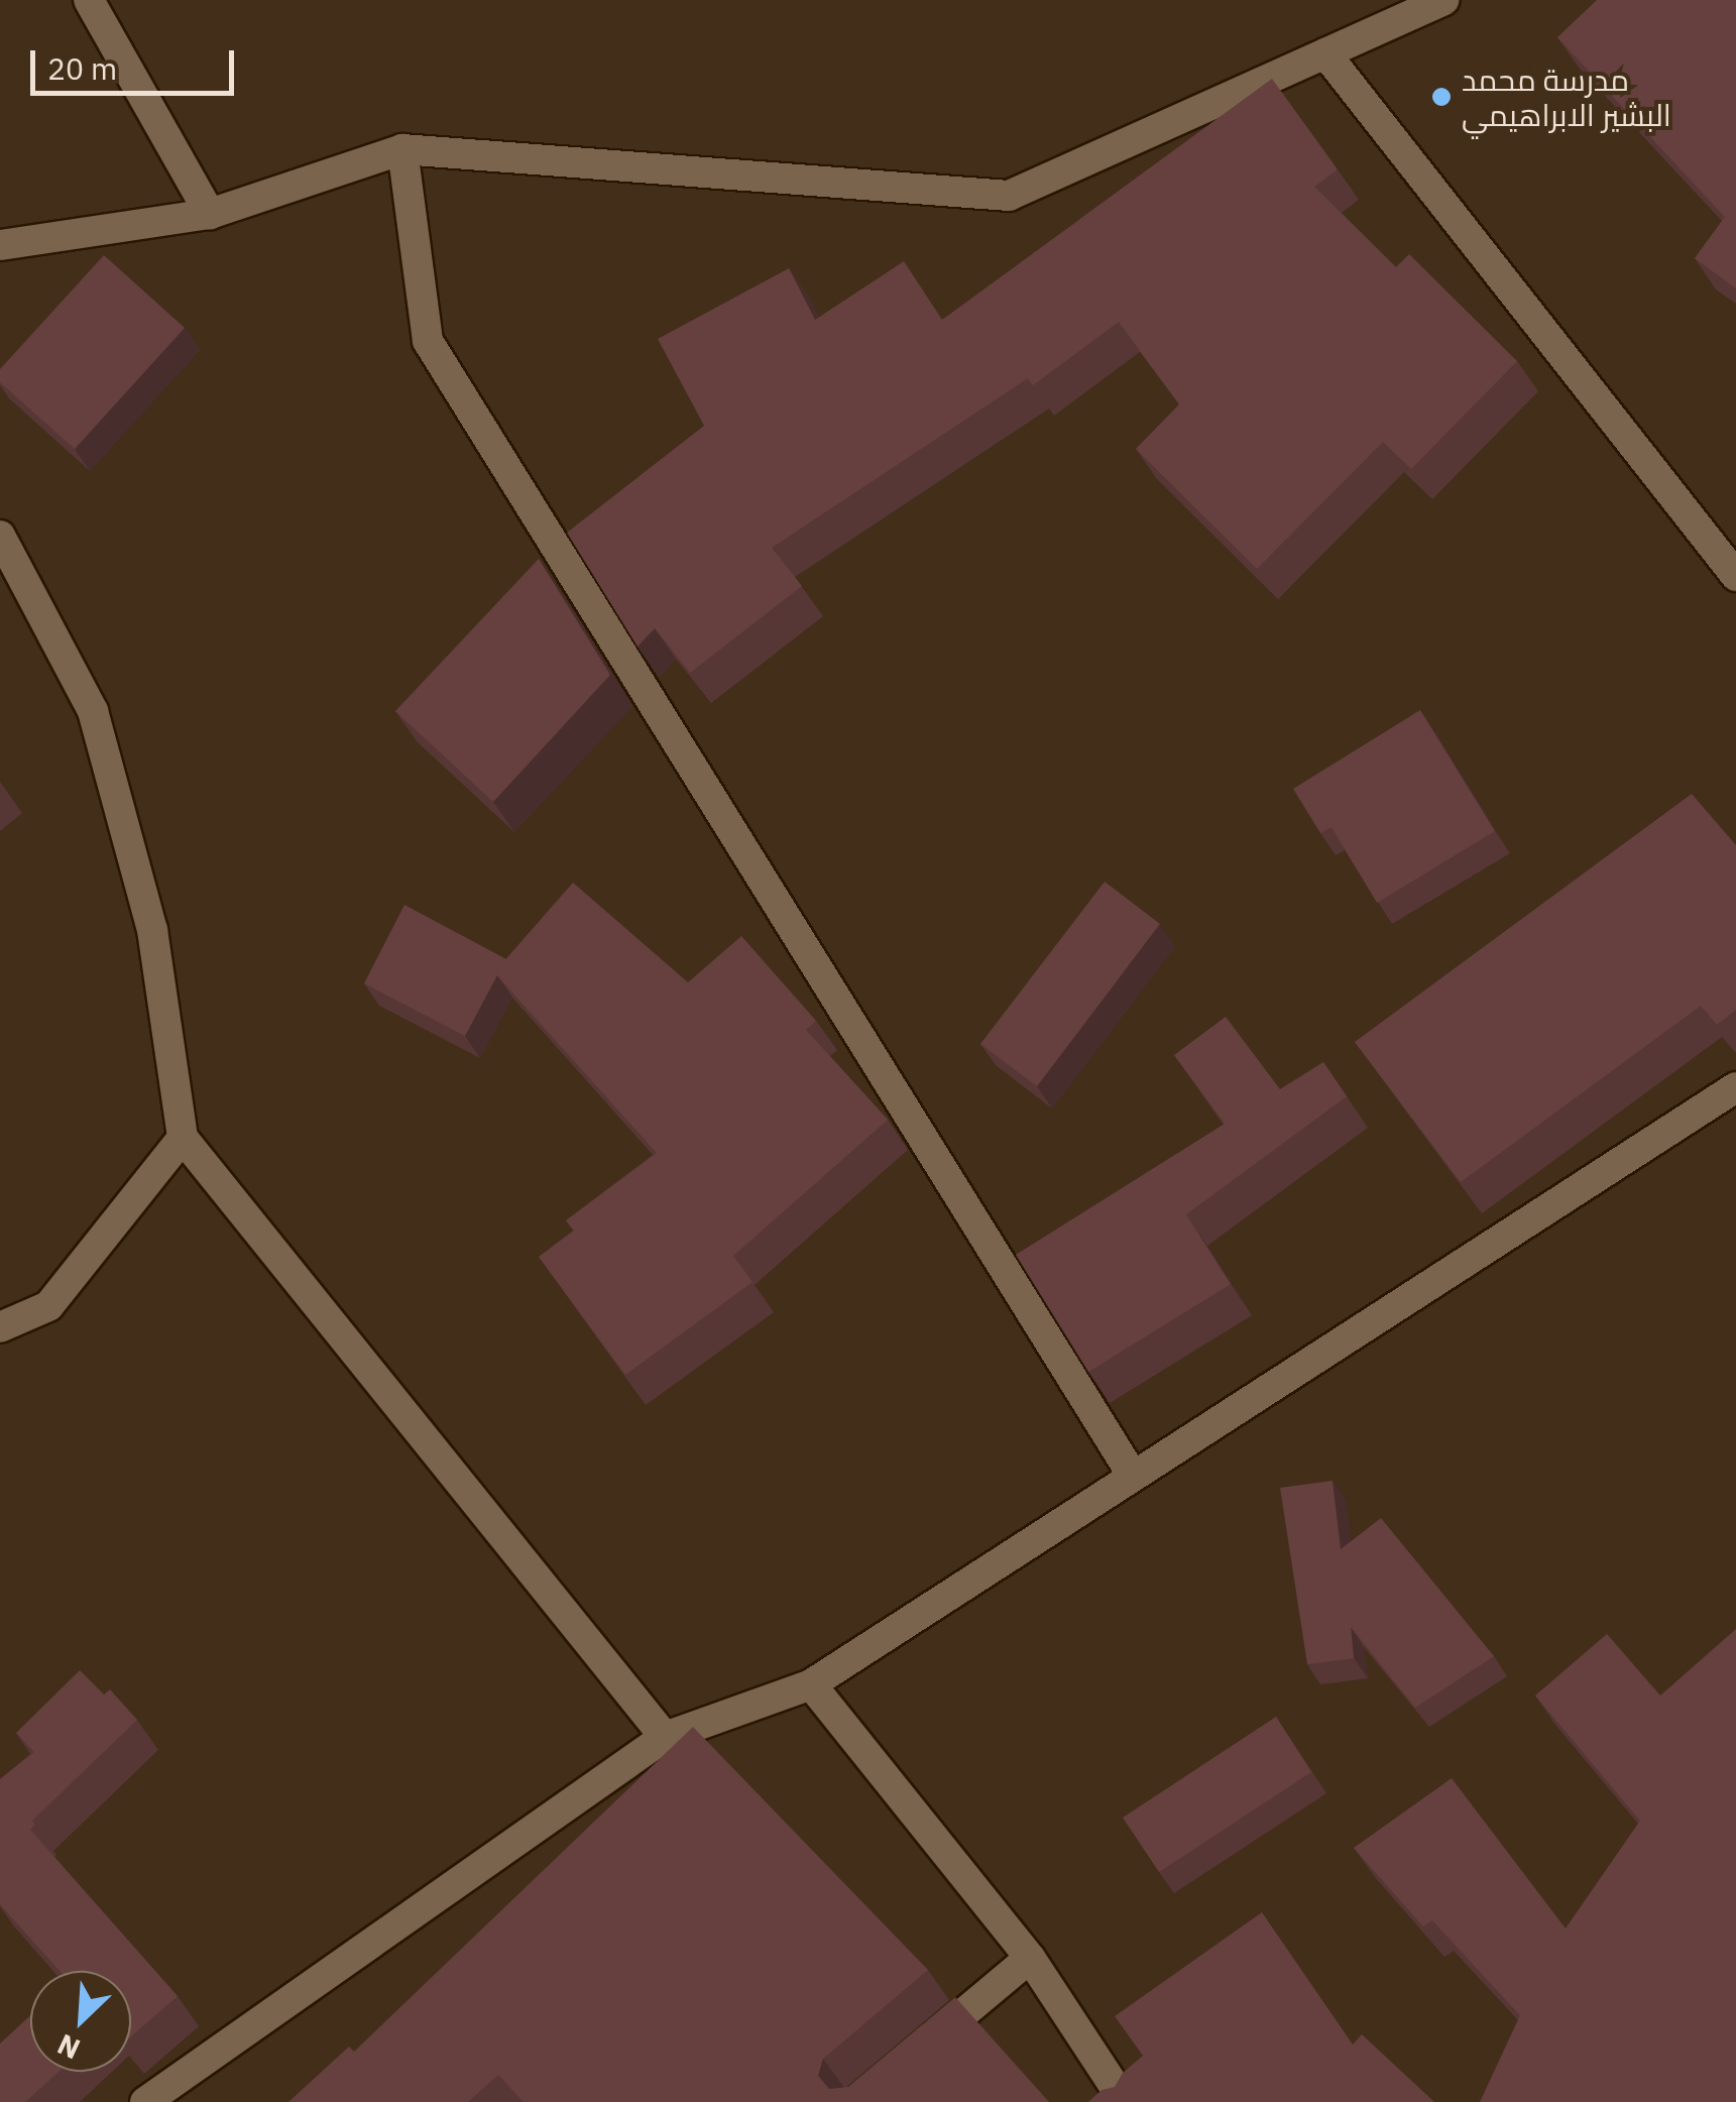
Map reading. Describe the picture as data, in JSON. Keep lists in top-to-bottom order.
{
  "places": ["مدرسة محمد البشير الابراهيمي"],
  "scale_bar": "20 m",
  "north": "bottom left"
}
